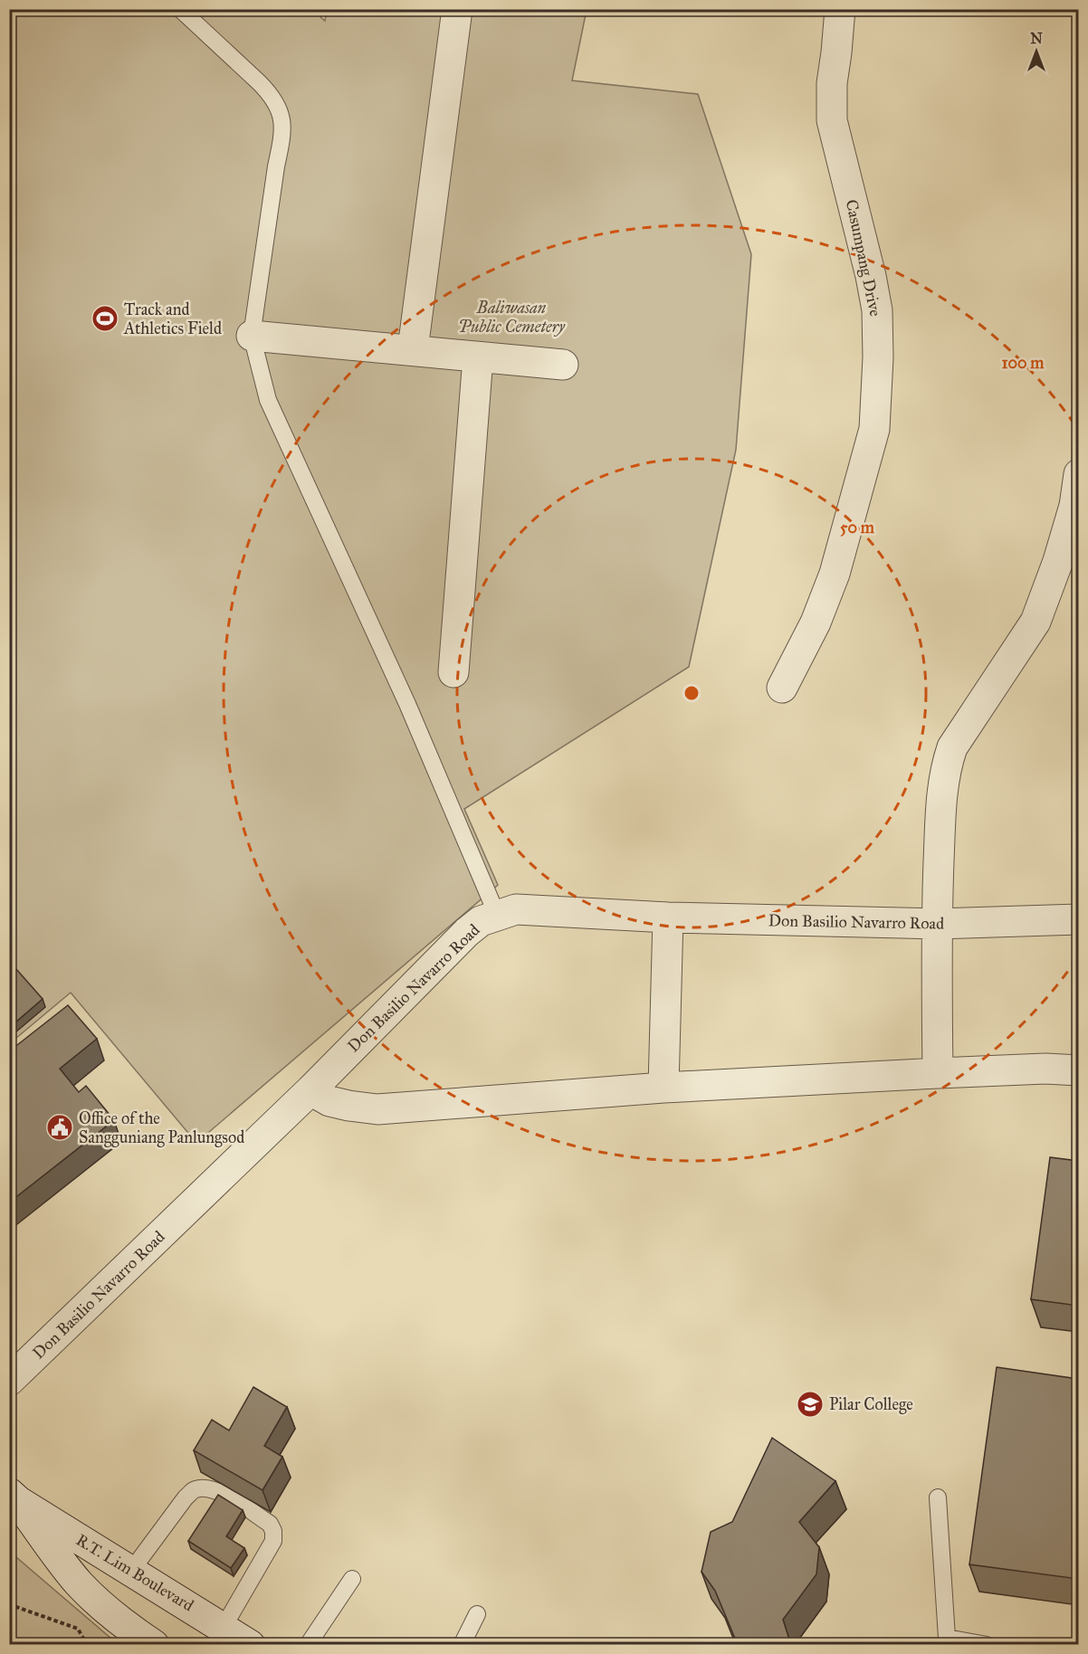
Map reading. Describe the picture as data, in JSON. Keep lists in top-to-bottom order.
{
  "streets": {
    "street": ["Casumpang Drive", "Don Basilio Navarro Road", "R.T. Lim Boulevard"]
  },
  "parks": ["Baliwasan Public Cemetery"],
  "places": {
    "sports": ["Track and Athletics Field"],
    "public building": ["Office of the Sangguniang Panlungsod"],
    "school or university": ["Pilar College"]
  },
  "north": "top",
  "rings": ["100 m", "50 m"]
}
